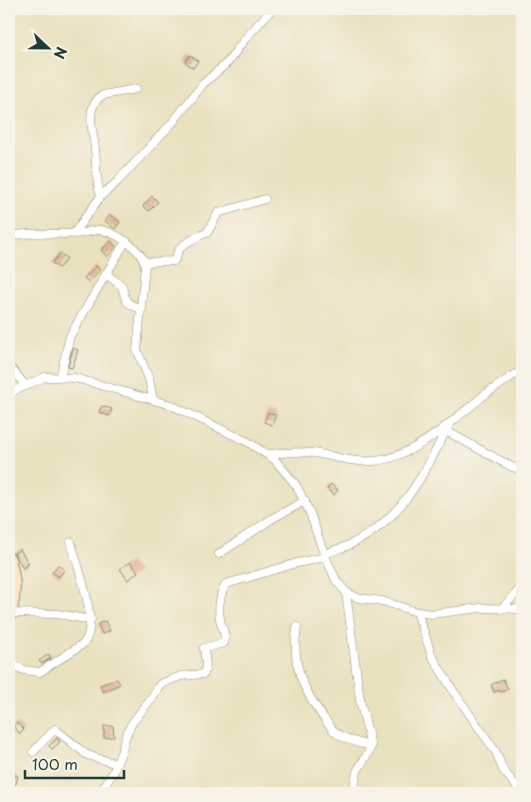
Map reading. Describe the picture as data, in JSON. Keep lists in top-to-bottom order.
{
  "scale_bar": "100 m",
  "north": "right"
}
